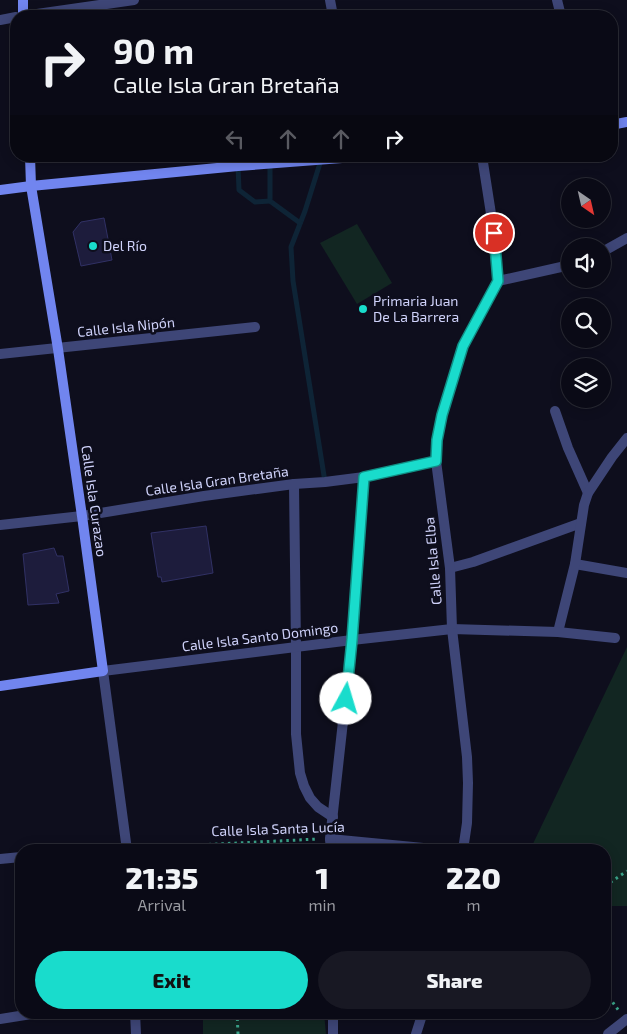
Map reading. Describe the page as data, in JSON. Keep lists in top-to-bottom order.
{
  "streets": {
    "street": [
      "Calle Isla Nipón",
      "Calle Isla Gran Bretaña",
      "Calle Isla Curazao",
      "Calle Isla Elba",
      "Calle Isla Santo Domingo",
      "Calle Isla Santa Lucía"
    ]
  },
  "crossings": [
    ["Calle Isla Nipón", "Calle Isla Curazao"],
    ["Calle Isla Gran Bretaña", "Calle Isla Curazao"],
    ["Calle Isla Gran Bretaña", "Calle Isla Elba"],
    ["Calle Isla Curazao", "Calle Isla Santo Domingo"],
    ["Calle Isla Elba", "Calle Isla Santo Domingo"]
  ],
  "places": ["Del Río", "Primaria Juan De La Barrera"],
  "north": "bottom right",
  "page": {
    "turn": ["90 m", "Calle Isla Gran Bretaña"],
    "eta": [
      "21:35",
      "Arrival",
      "1",
      "min",
      "220",
      "m"
    ],
    "buttons": ["Exit", "Share"]
  }
}
